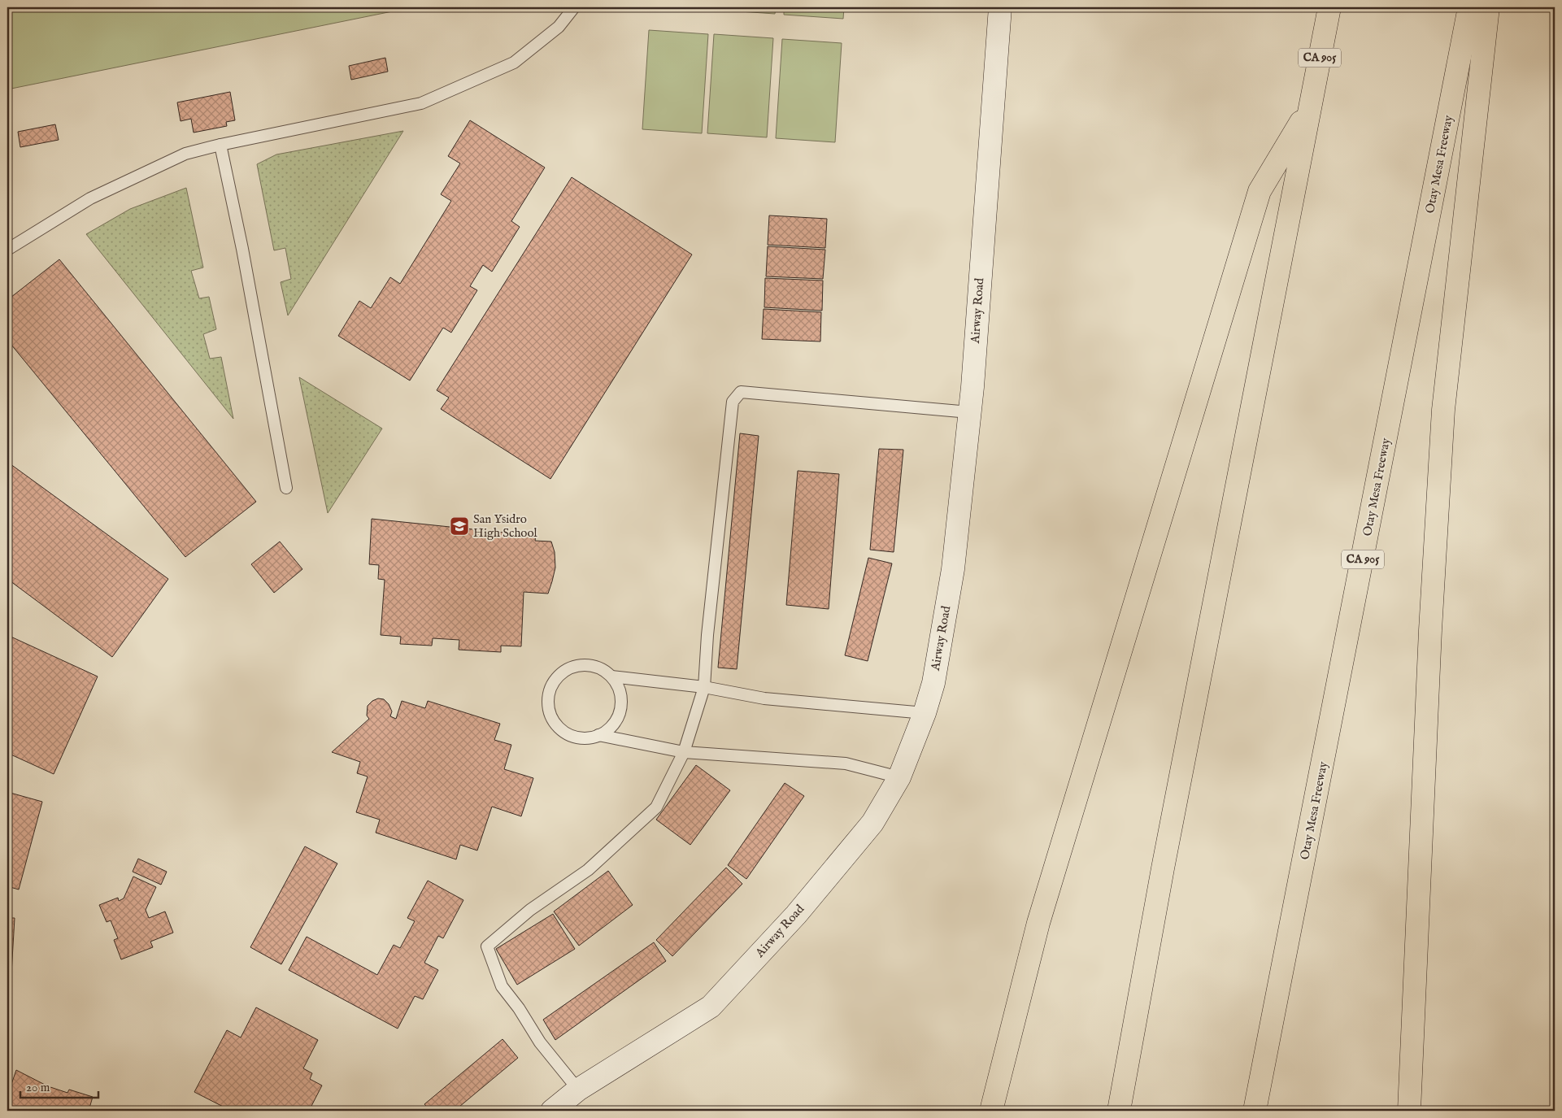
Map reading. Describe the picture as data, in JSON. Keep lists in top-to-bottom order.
{
  "streets": {
    "highway": ["CA 905", "Otay Mesa Freeway"],
    "main road": ["Airway Road"]
  },
  "places": {
    "school or university": ["San Ysidro High School"]
  },
  "scale_bar": "20 m"
}
